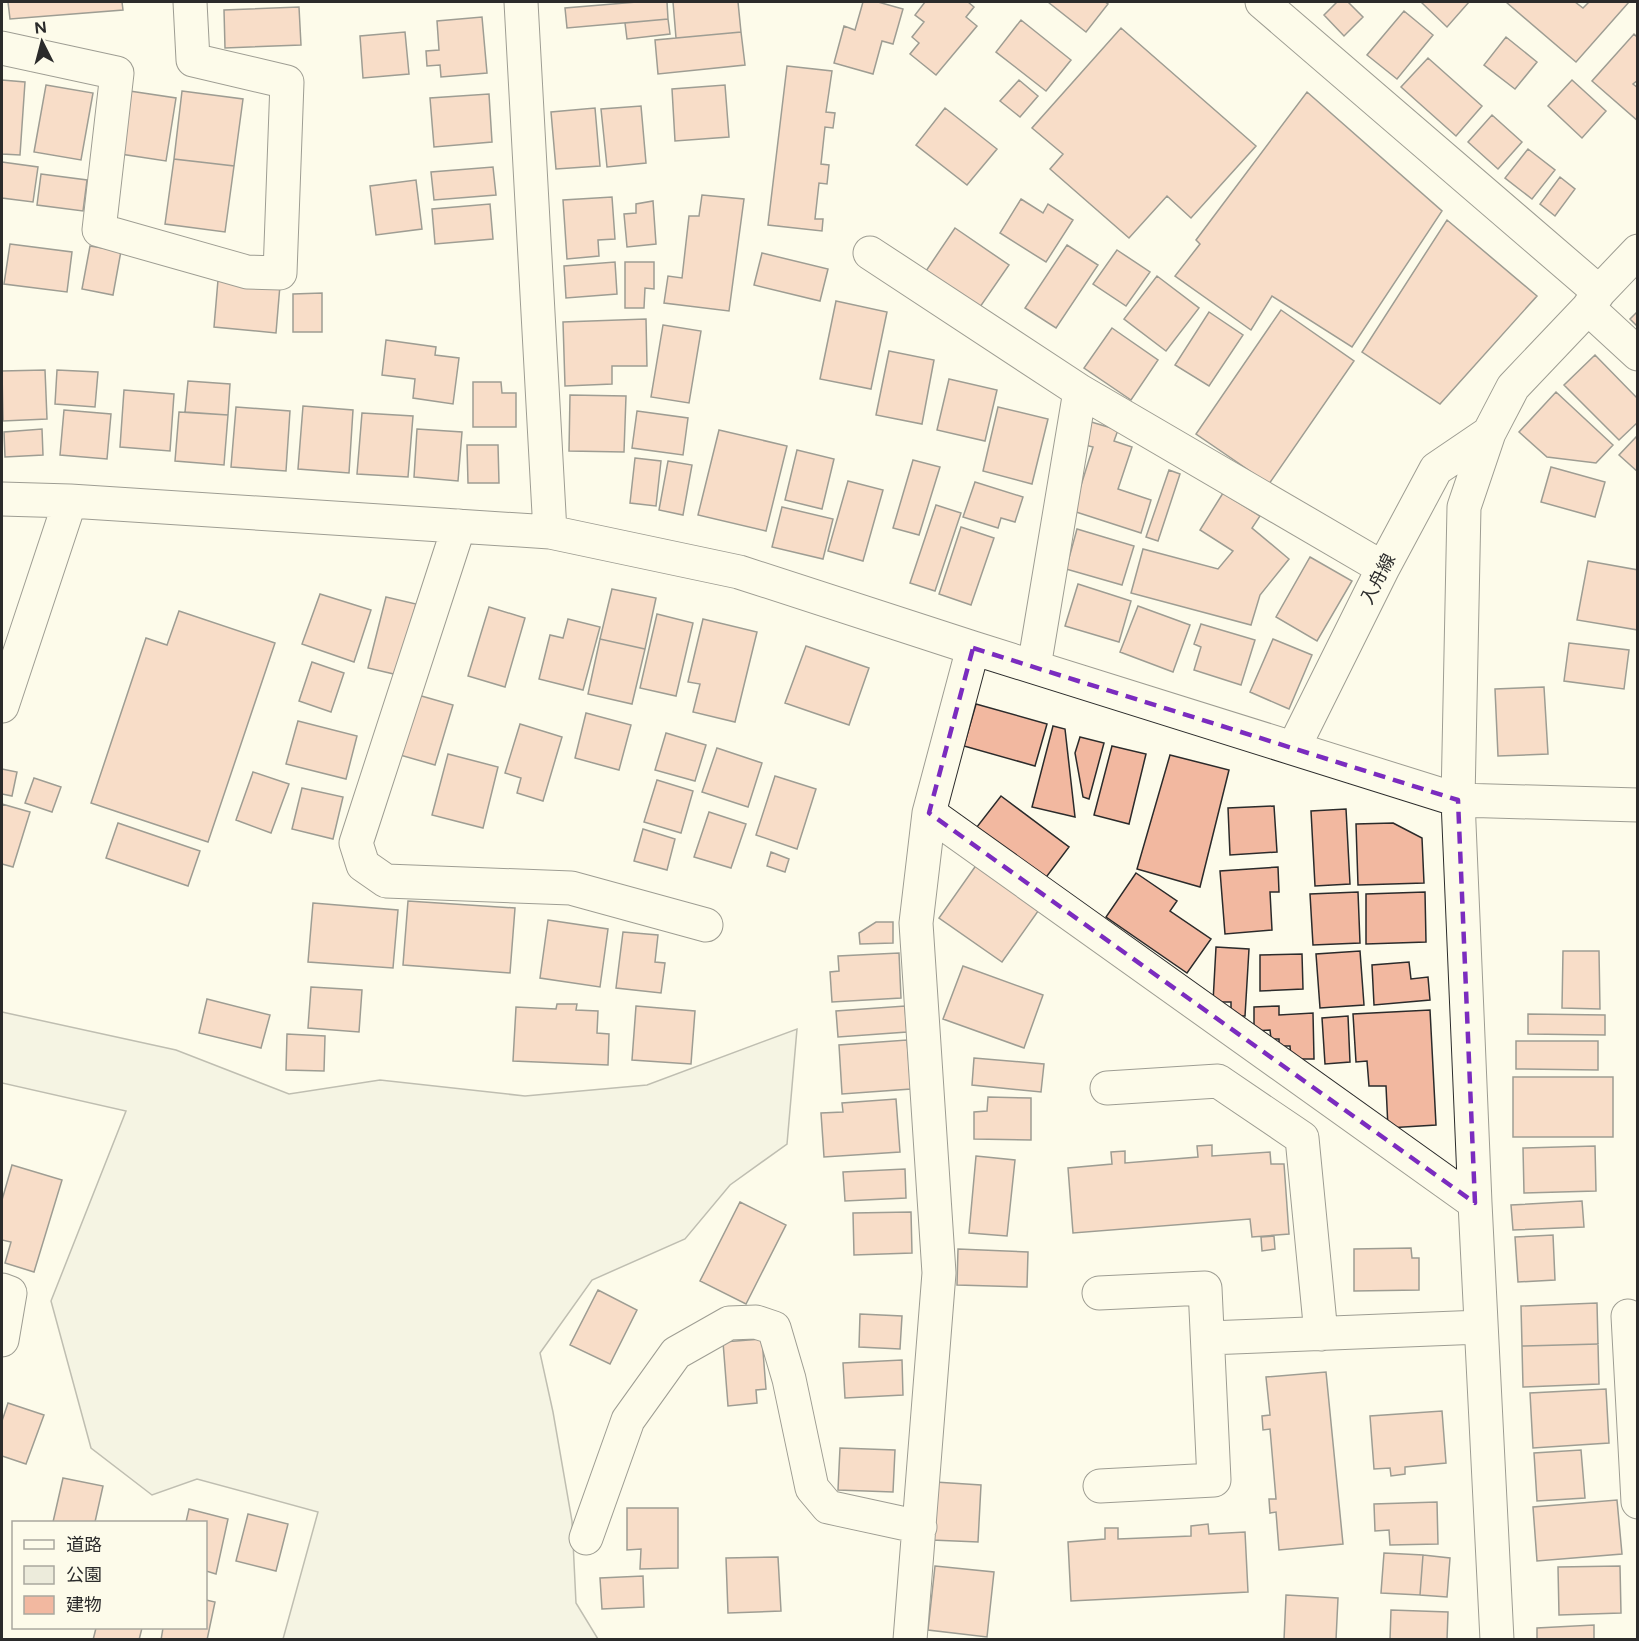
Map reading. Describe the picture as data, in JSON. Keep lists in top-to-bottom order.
{
  "streets": {
    "street": ["入舟線"]
  },
  "legend": ["道路", "公園", "建物"],
  "north": "top"
}
